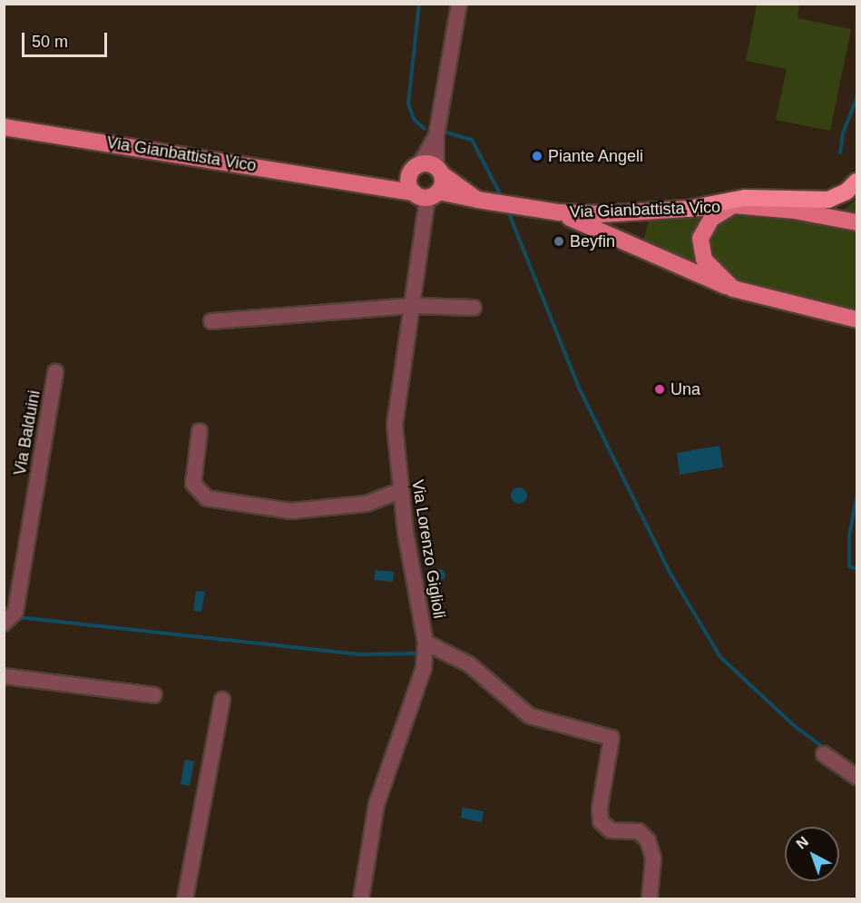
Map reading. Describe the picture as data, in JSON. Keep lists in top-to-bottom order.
{
  "streets": {
    "main road": ["Via Gianbattista Vico"],
    "street": ["Via Balduini", "Via Lorenzo Giglioli"]
  },
  "crossings": [
    ["Via Gianbattista Vico", "Via Lorenzo Giglioli"]
  ],
  "places": ["Piante Angeli", "Beyfin", "Una"],
  "scale_bar": "50 m",
  "north": "top left"
}
